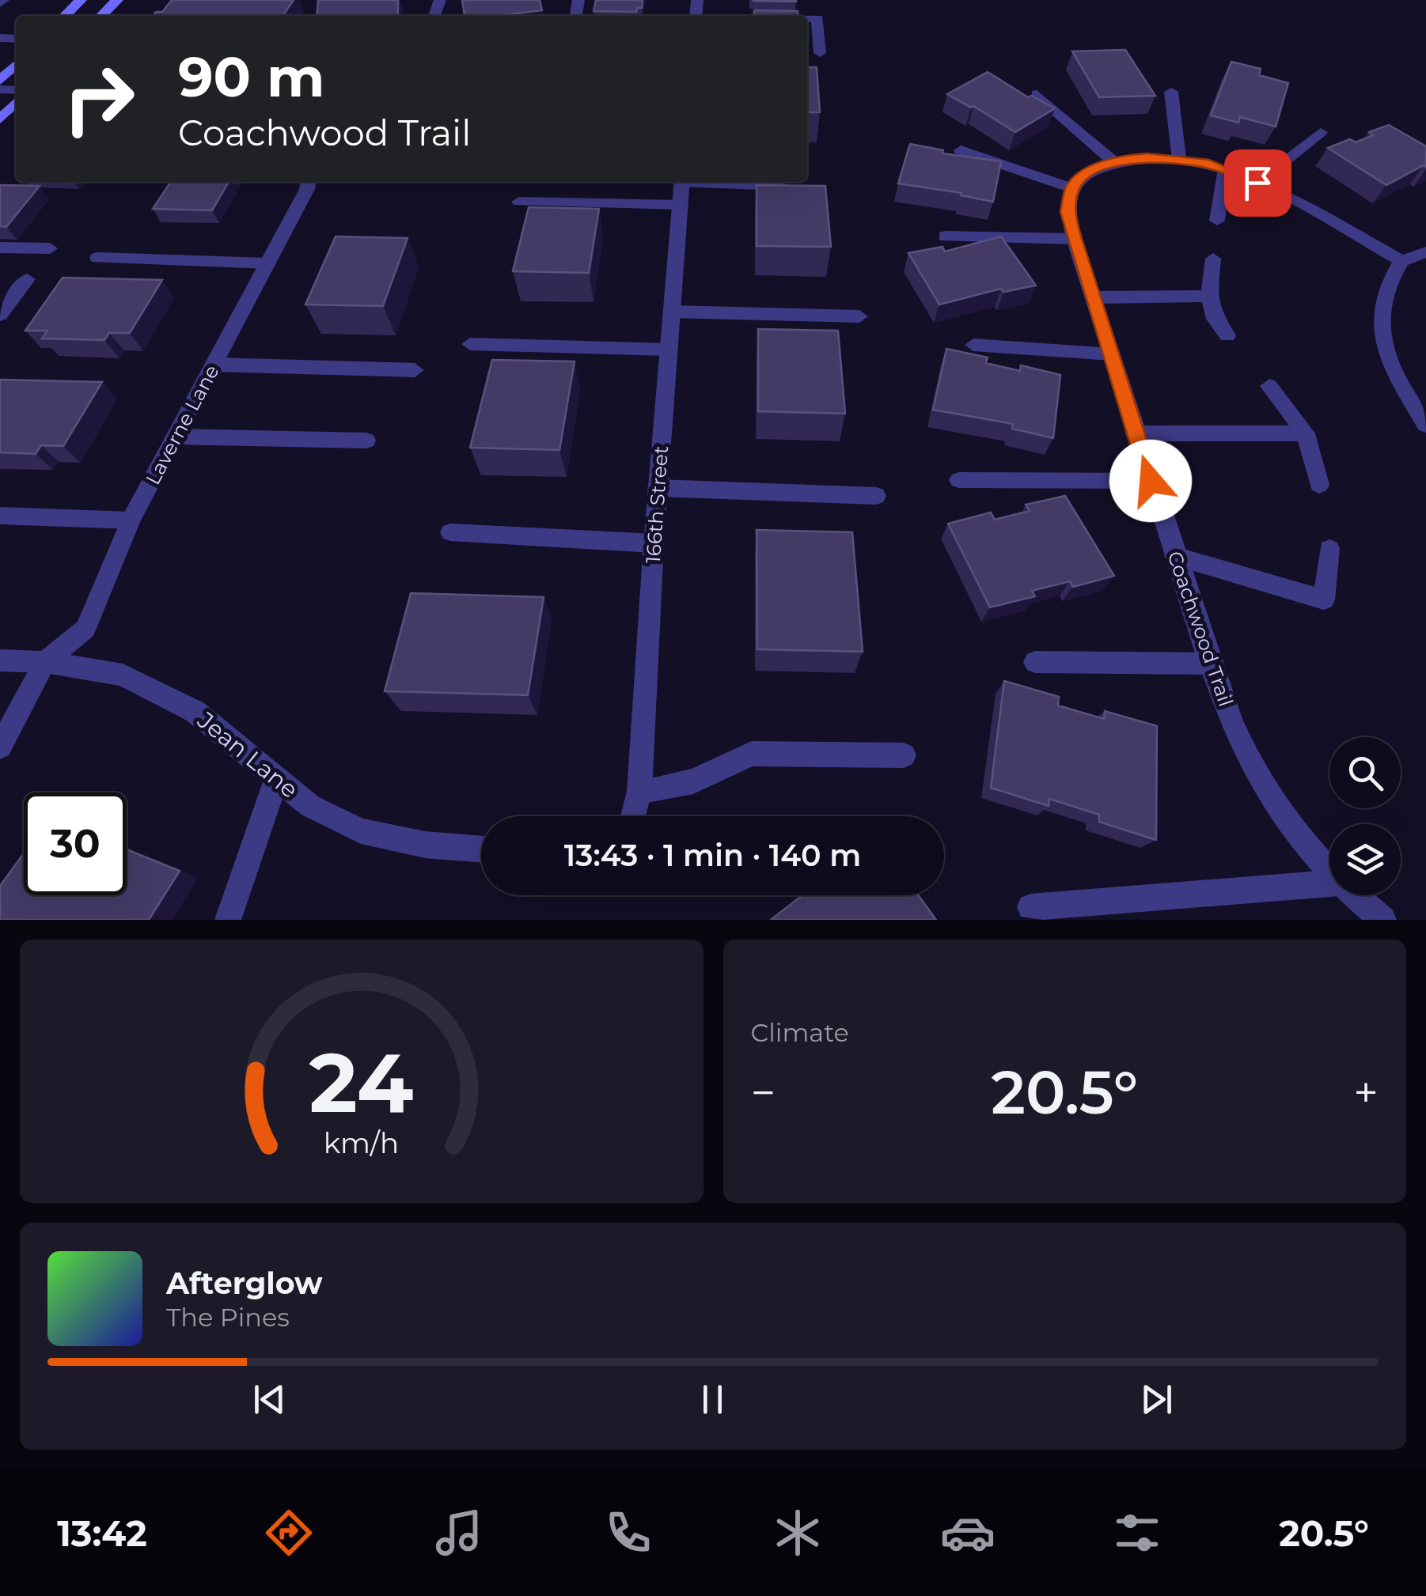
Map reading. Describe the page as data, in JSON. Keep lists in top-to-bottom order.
{
  "streets": {
    "street": [
      "Laverne Lane",
      "166th Street",
      "Coachwood Trail",
      "Jean Lane"
    ]
  },
  "crossings": [
    ["Laverne Lane", "Jean Lane"]
  ],
  "page": {
    "turn": ["90 m", "Coachwood Trail"],
    "limit": "30",
    "trip": "13:43 · 1 min · 140 m",
    "tile": "Climate",
    "heat": ["−", "20.5°", "+"],
    "song": ["Afterglow", "The Pines"],
    "tabs": ["13:42", "20.5°"],
    "gauge": ["24", "km/h"]
  }
}
